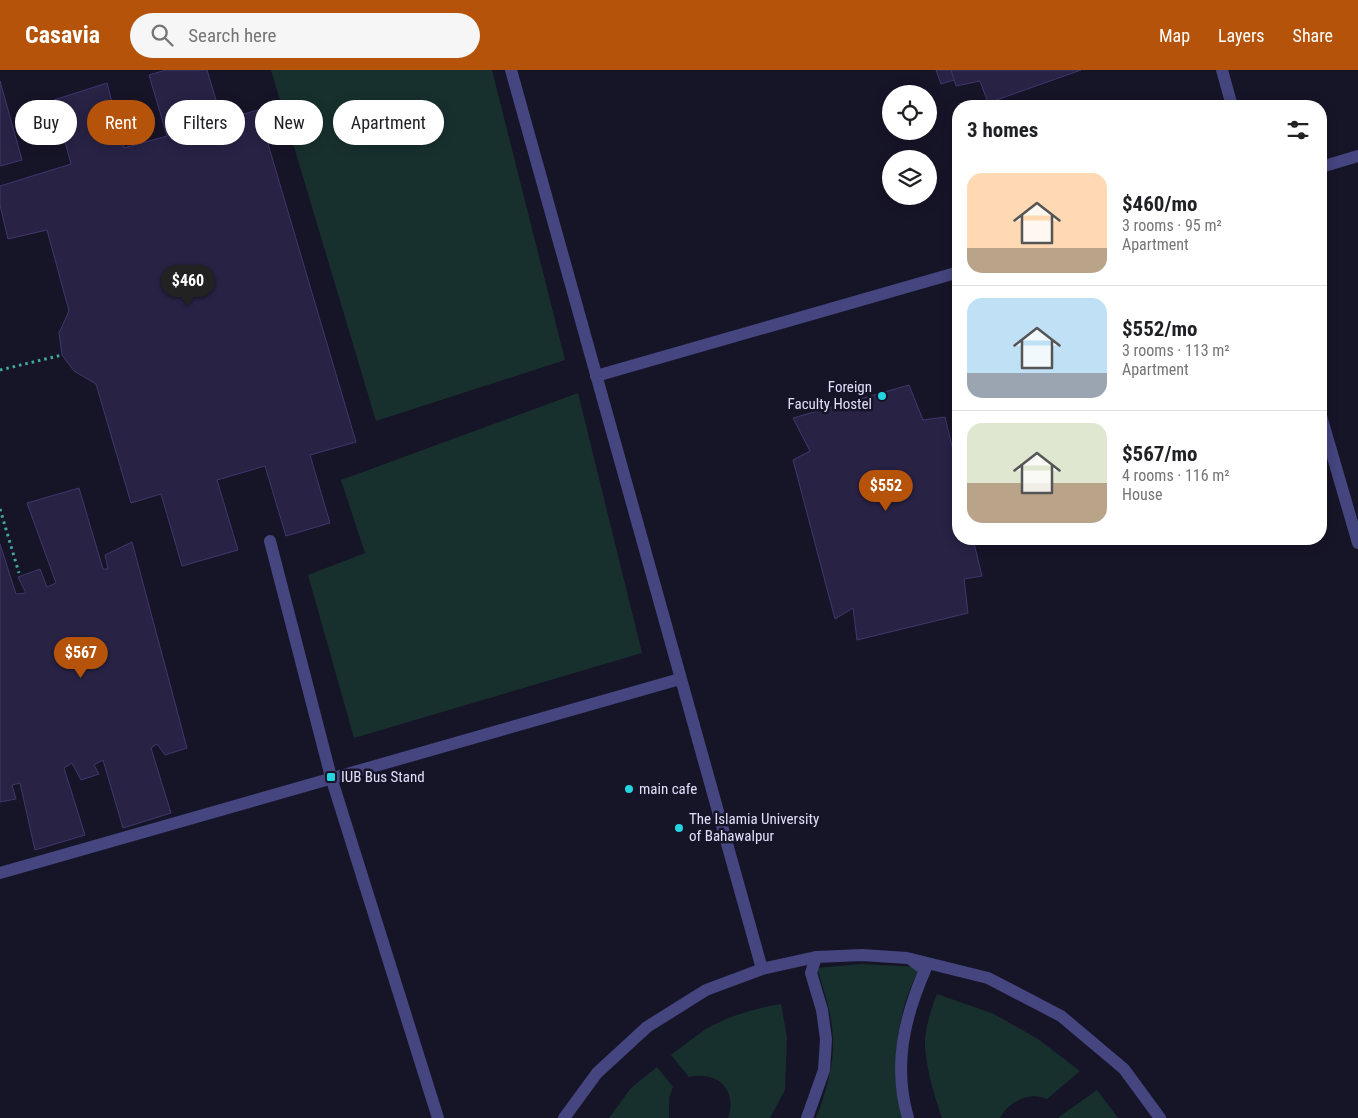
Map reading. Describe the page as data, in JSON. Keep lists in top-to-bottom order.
{
  "places": {
    "other": ["Foreign Faculty Hostel", "main cafe", "The Islamia University of Bahawalpur"],
    "transit": ["IUB Bus Stand"]
  },
  "page": {
    "header": "Casavia",
    "search": "Search here",
    "nav": ["Map", "Layers", "Share"],
    "chip": [
      "Buy",
      "Rent",
      "Filters",
      "New",
      "Apartment"
    ],
    "heading": "3 homes",
    "list": [
      {
        "name": "$460/mo",
        "note": "3 rooms · 95 m² · Apartment"
      },
      {
        "name": "$552/mo",
        "note": "3 rooms · 113 m² · Apartment"
      },
      {
        "name": "$567/mo",
        "note": "4 rooms · 116 m² · House"
      }
    ],
    "price": ["$460", "$552", "$567"]
  }
}
